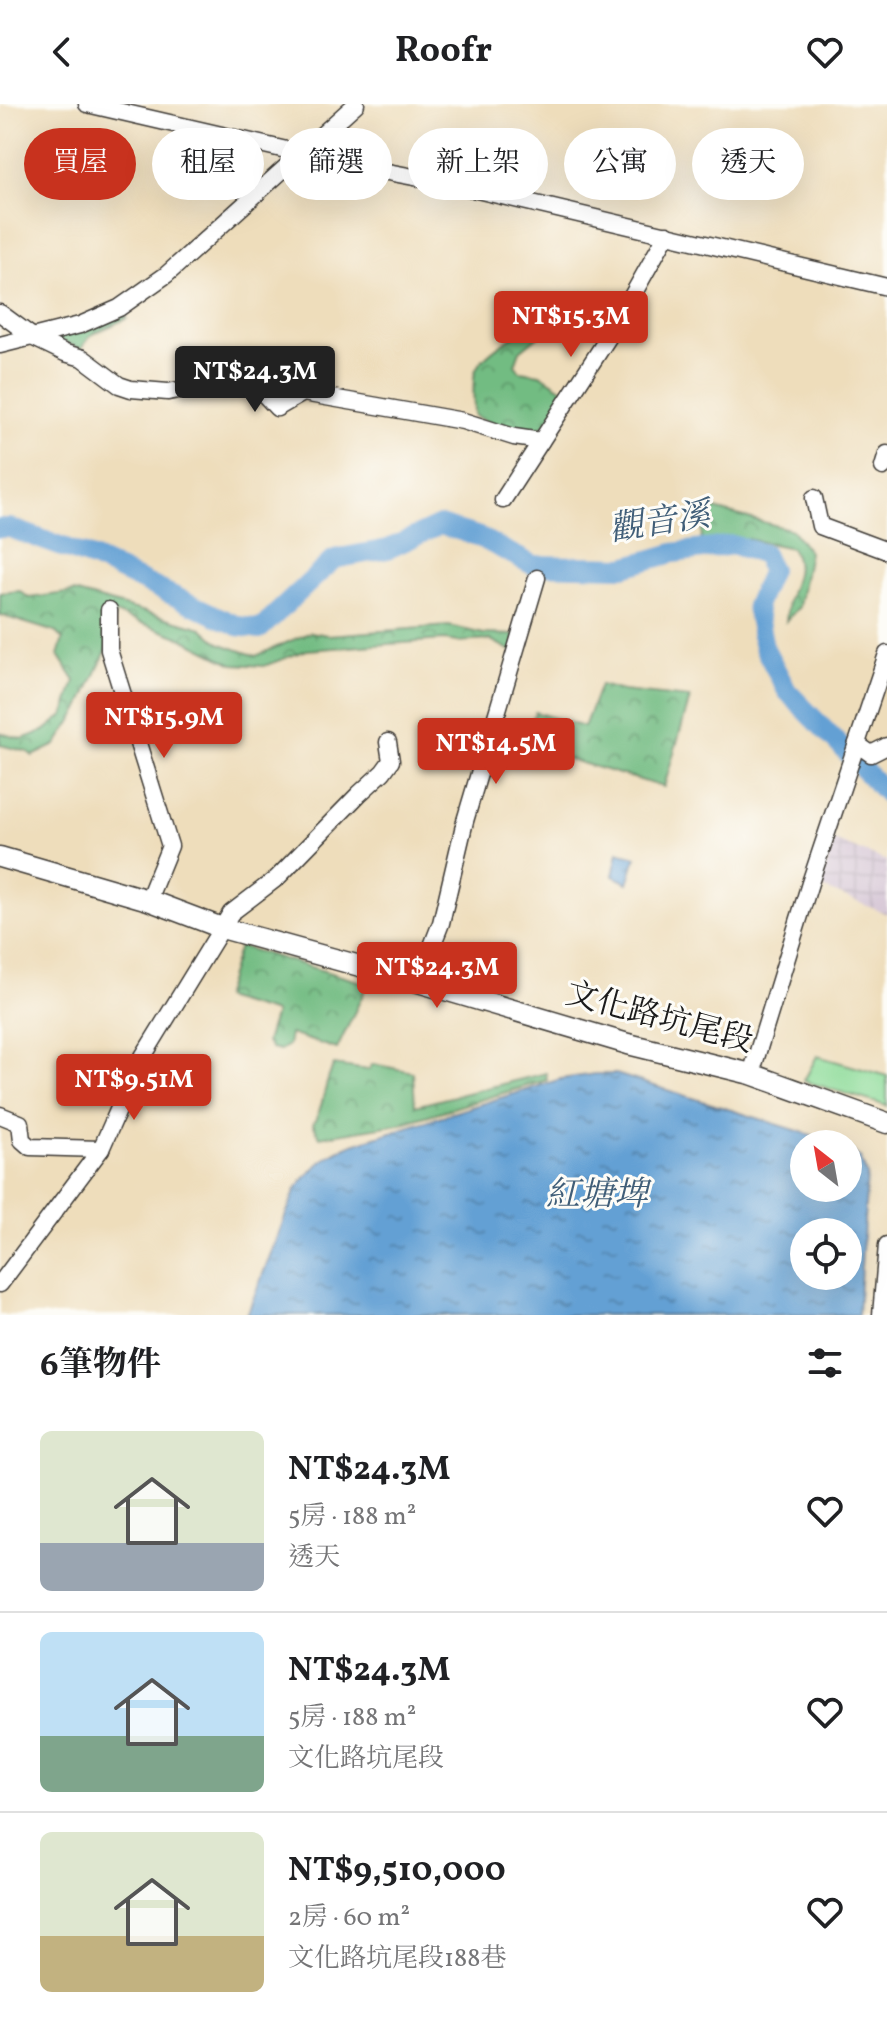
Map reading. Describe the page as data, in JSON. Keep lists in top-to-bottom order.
{
  "streets": {
    "main road": ["文化路坑尾段"]
  },
  "water": ["觀音溪", "紅塘埤"],
  "north": "top left",
  "page": {
    "header": "Roofr",
    "chip": [
      "買屋",
      "租屋",
      "篩選",
      "新上架",
      "公寓",
      "透天"
    ],
    "price": [
      "NT$15.3M",
      "NT$24.3M",
      "NT$15.9M",
      "NT$14.5M",
      "NT$24.3M",
      "NT$9.51M"
    ],
    "heading": "6筆物件",
    "list": [
      {
        "name": "NT$24.3M",
        "note": "5房 · 188 m² · 透天"
      },
      {
        "name": "NT$24.3M",
        "note": "5房 · 188 m² · 文化路坑尾段"
      },
      {
        "name": "NT$9,510,000",
        "note": "2房 · 60 m² · 文化路坑尾段188巷"
      }
    ]
  }
}
